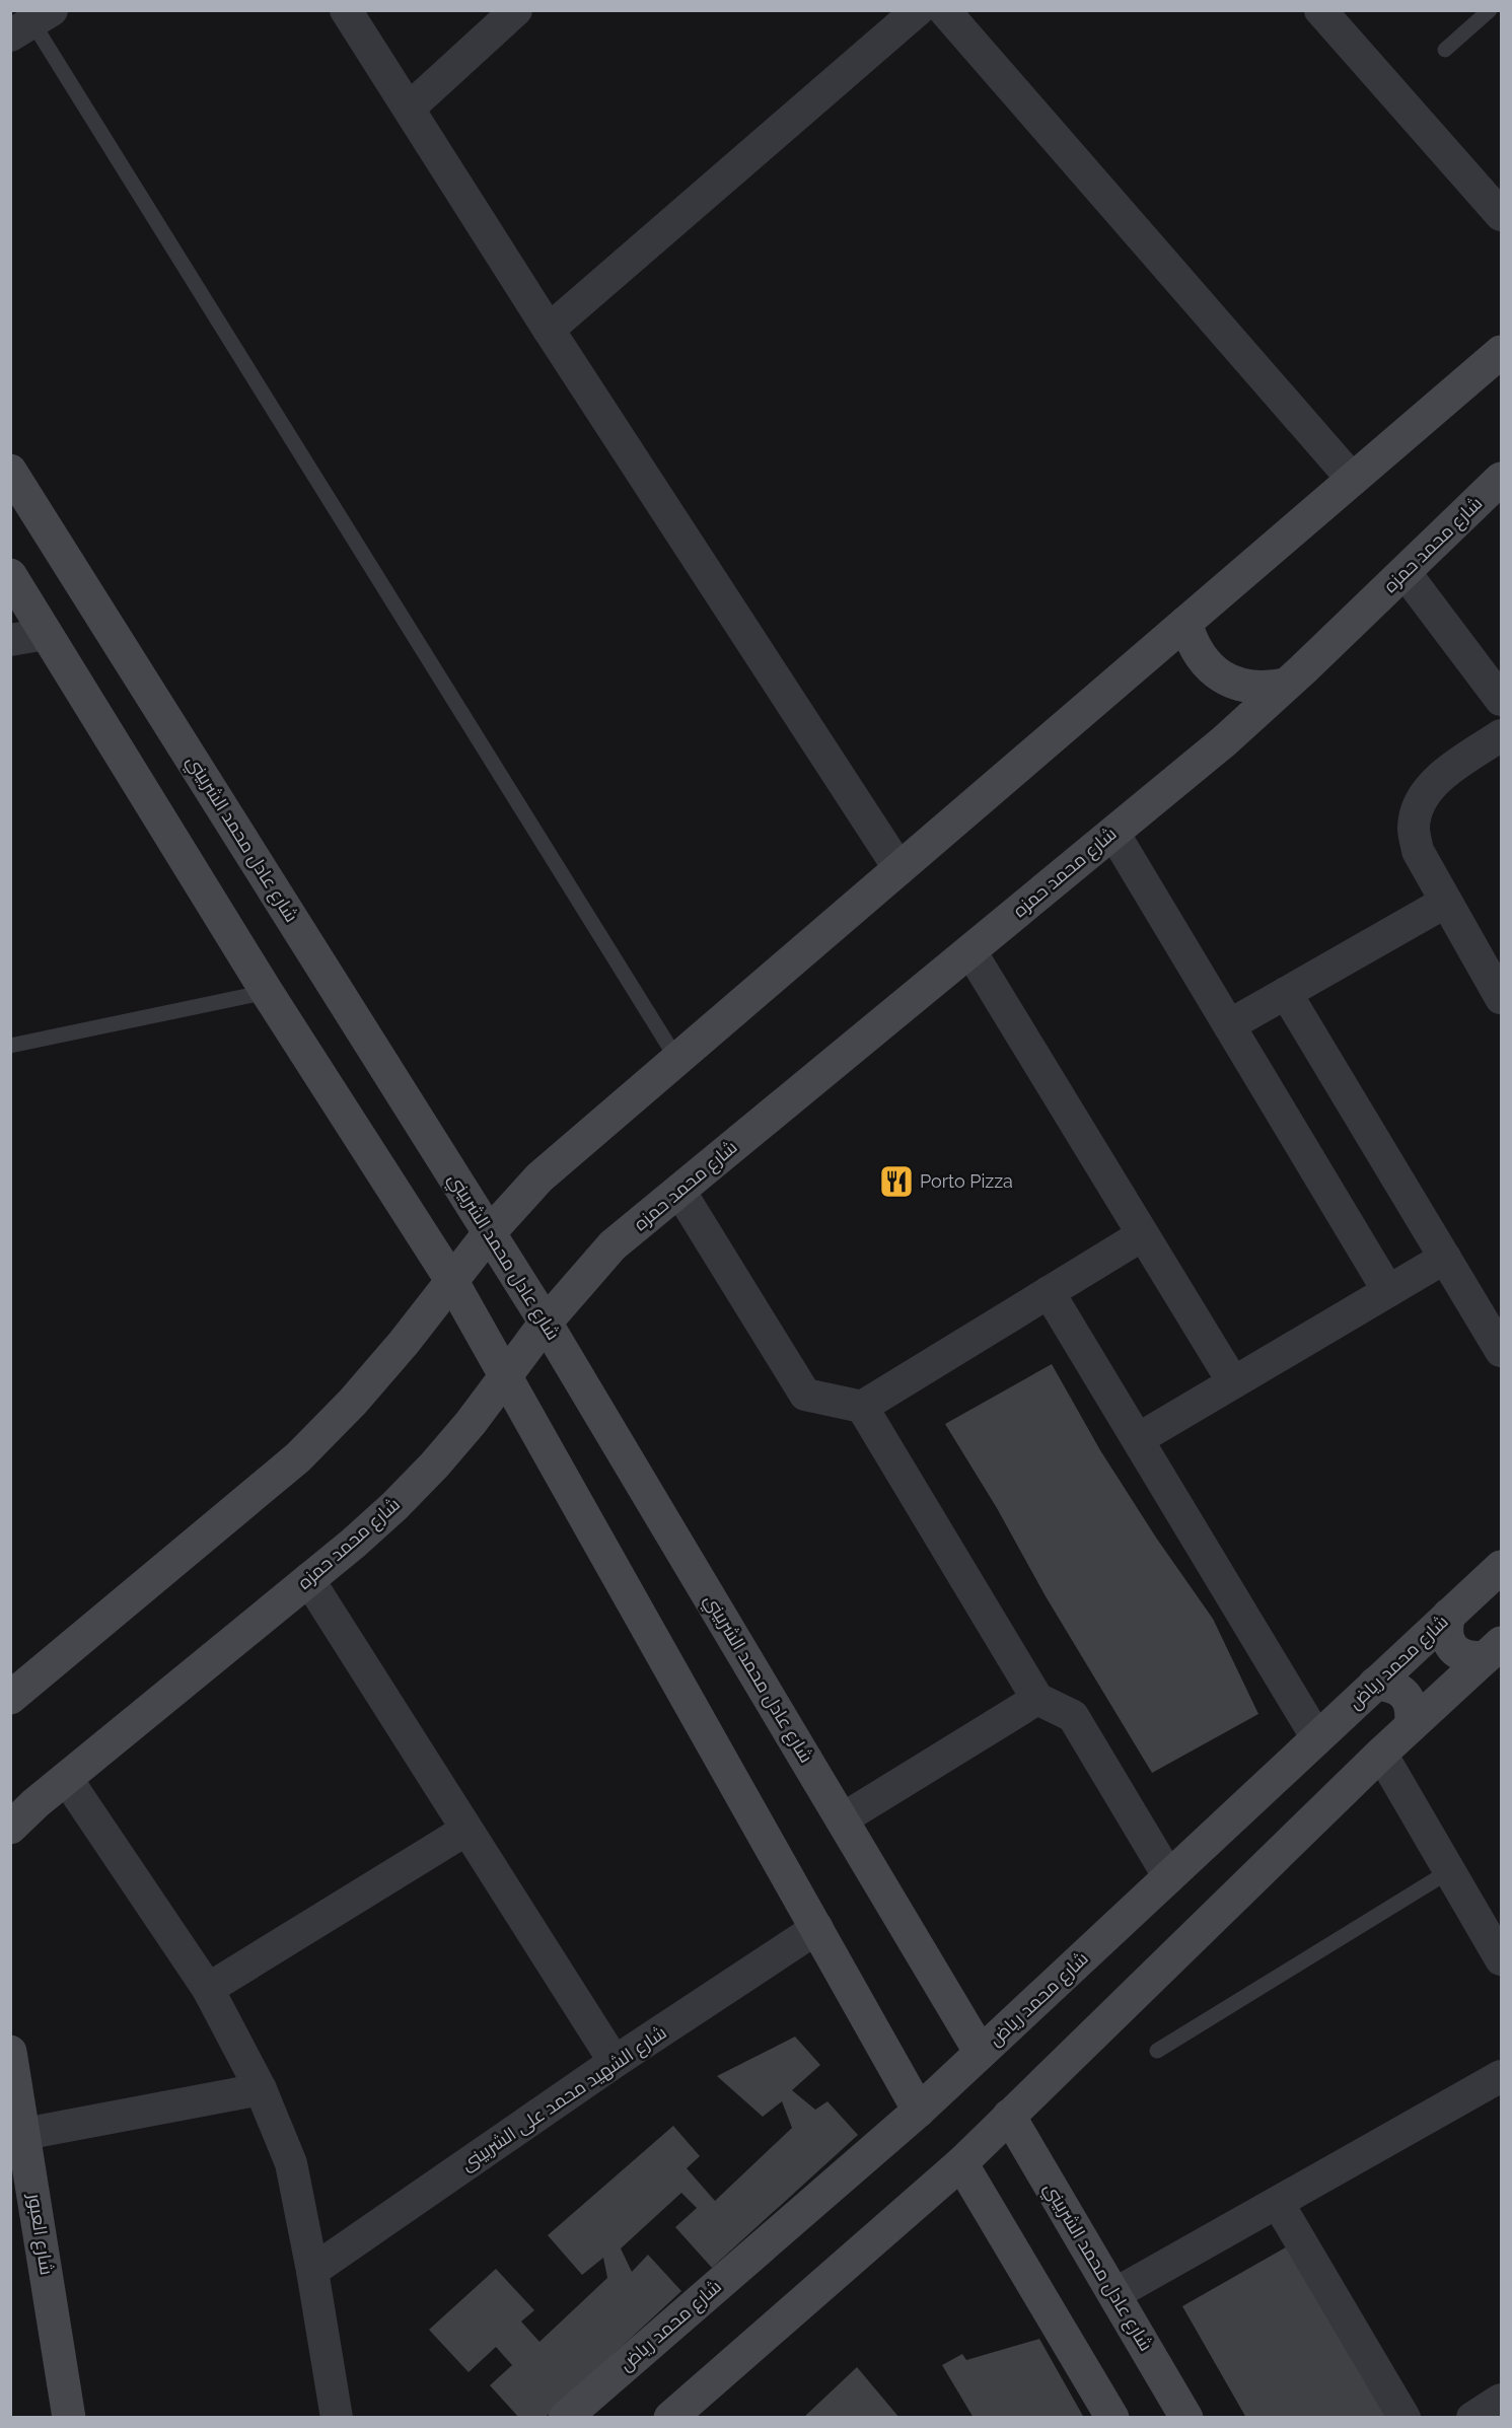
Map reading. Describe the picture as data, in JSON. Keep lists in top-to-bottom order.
{
  "streets": {
    "street": [
      "شارع محمد حمزه",
      "شارع عادل محمد الشربيني",
      "شارع محمد رياض",
      "شارع الشهيد محمد على الشربينى",
      "شارع العبور"
    ]
  },
  "crossings": [
    ["شارع محمد حمزه", "شارع عادل محمد الشربيني"],
    ["شارع عادل محمد الشربيني", "شارع محمد رياض"]
  ],
  "places": {
    "restaurant": ["Porto Pizza"]
  }
}
